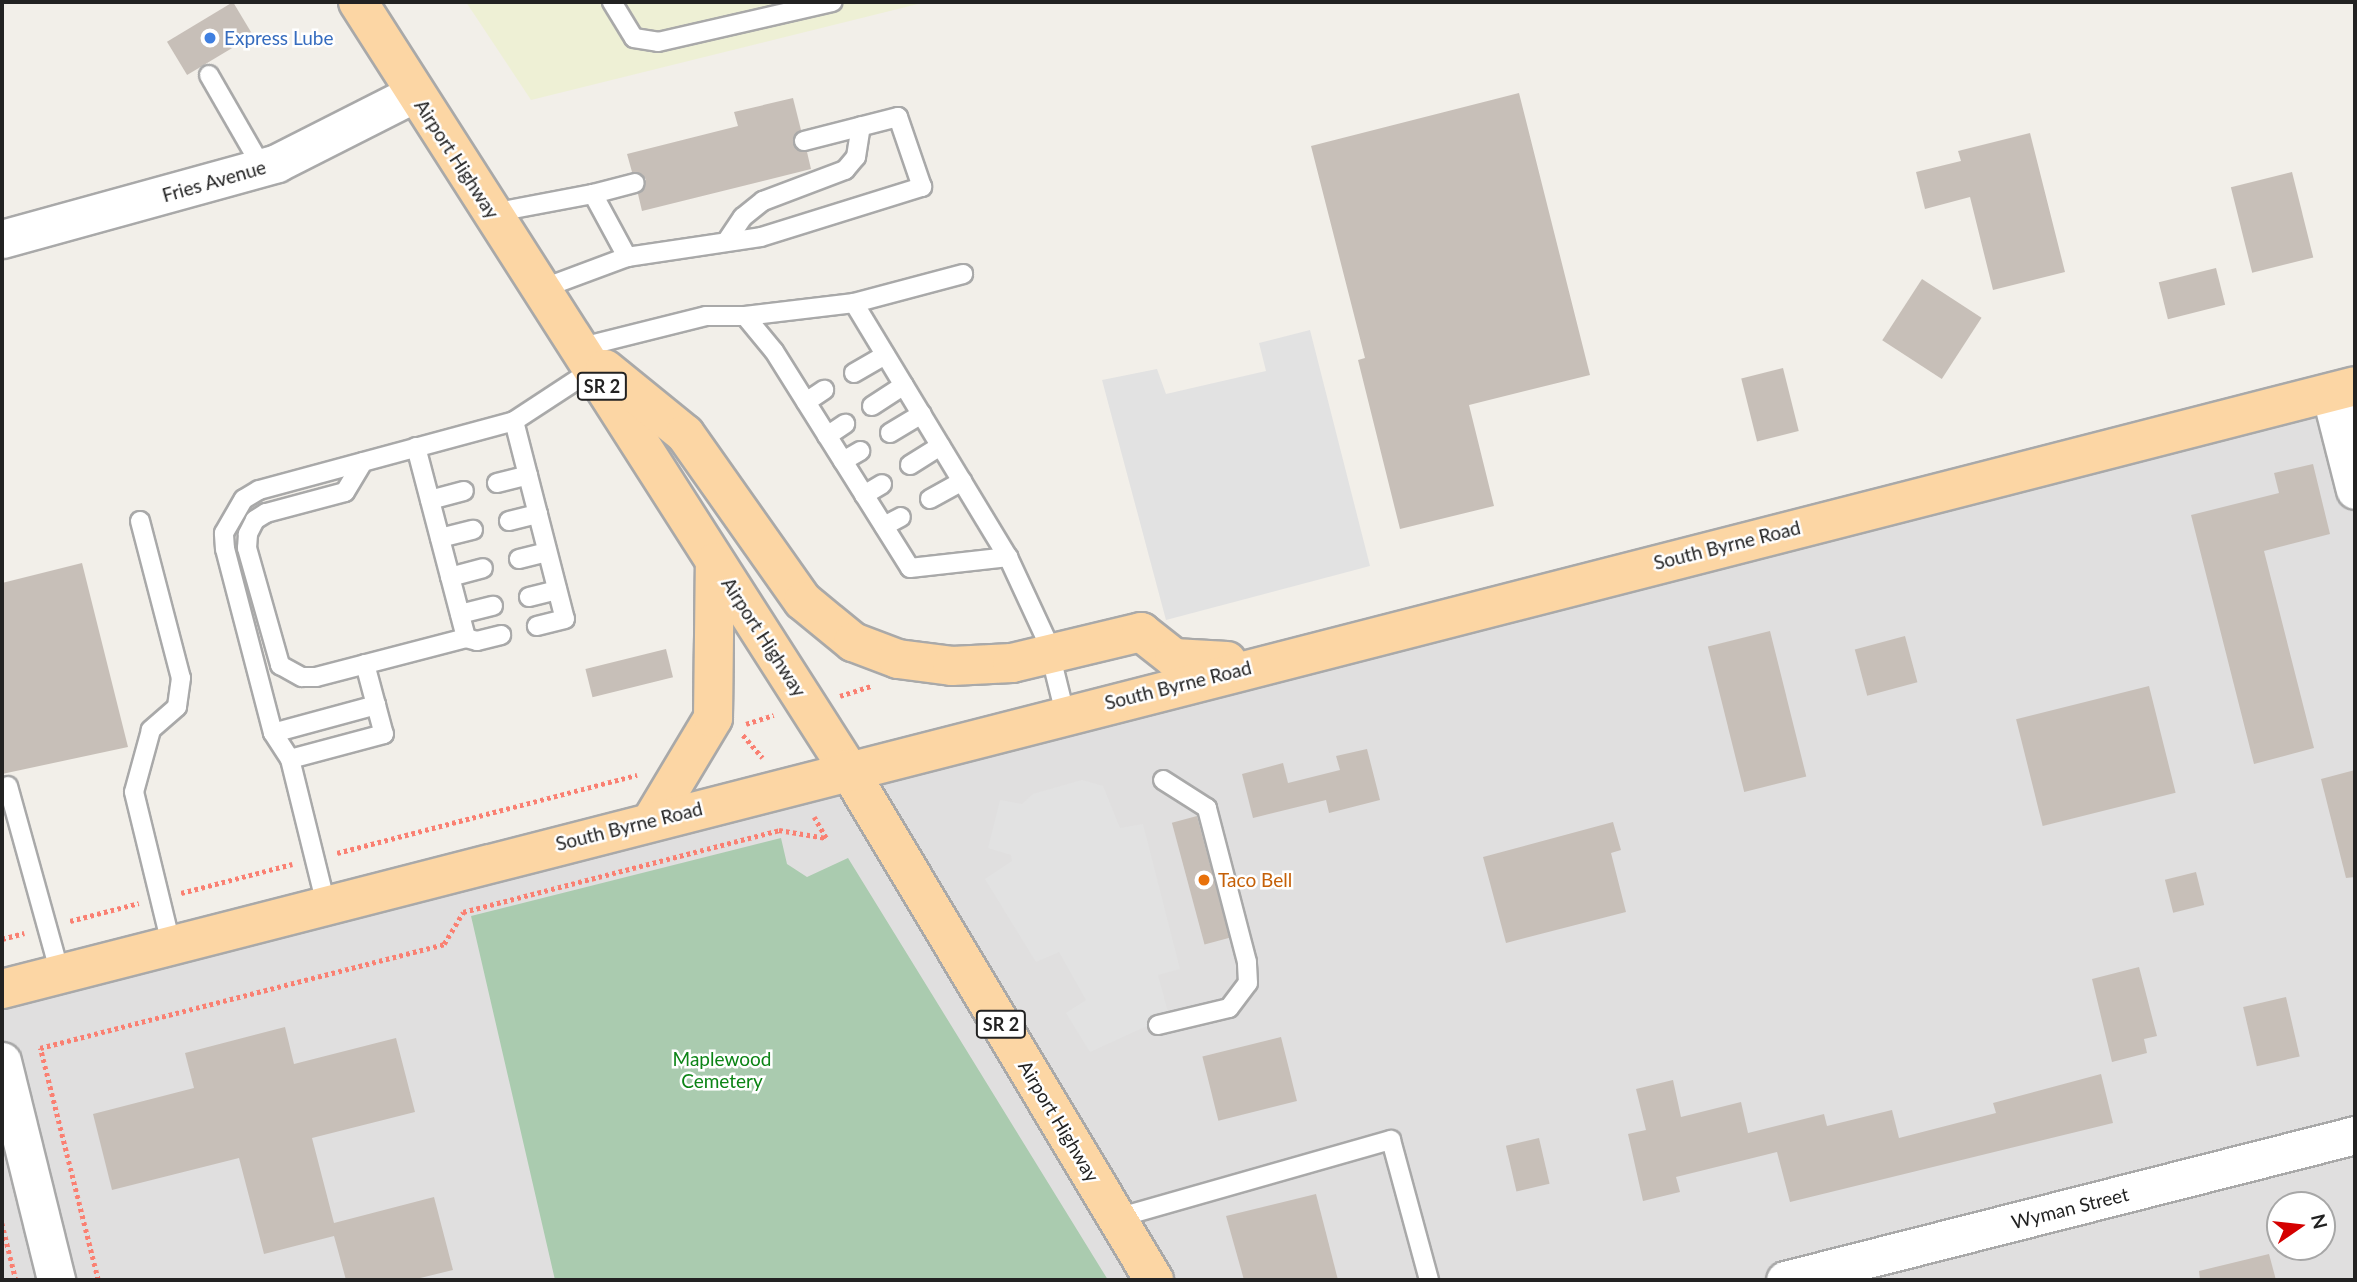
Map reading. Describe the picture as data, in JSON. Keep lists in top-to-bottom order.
{
  "streets": {
    "main road": ["Airport Highway", "SR 2", "South Byrne Road"],
    "street": ["Fries Avenue", "Wyman Street"]
  },
  "crossings": [
    ["Airport Highway", "Fries Avenue"],
    ["Airport Highway", "South Byrne Road"]
  ],
  "parks": ["Maplewood Cemetery"],
  "places": ["Express Lube", "Taco Bell"],
  "north": "right"
}
